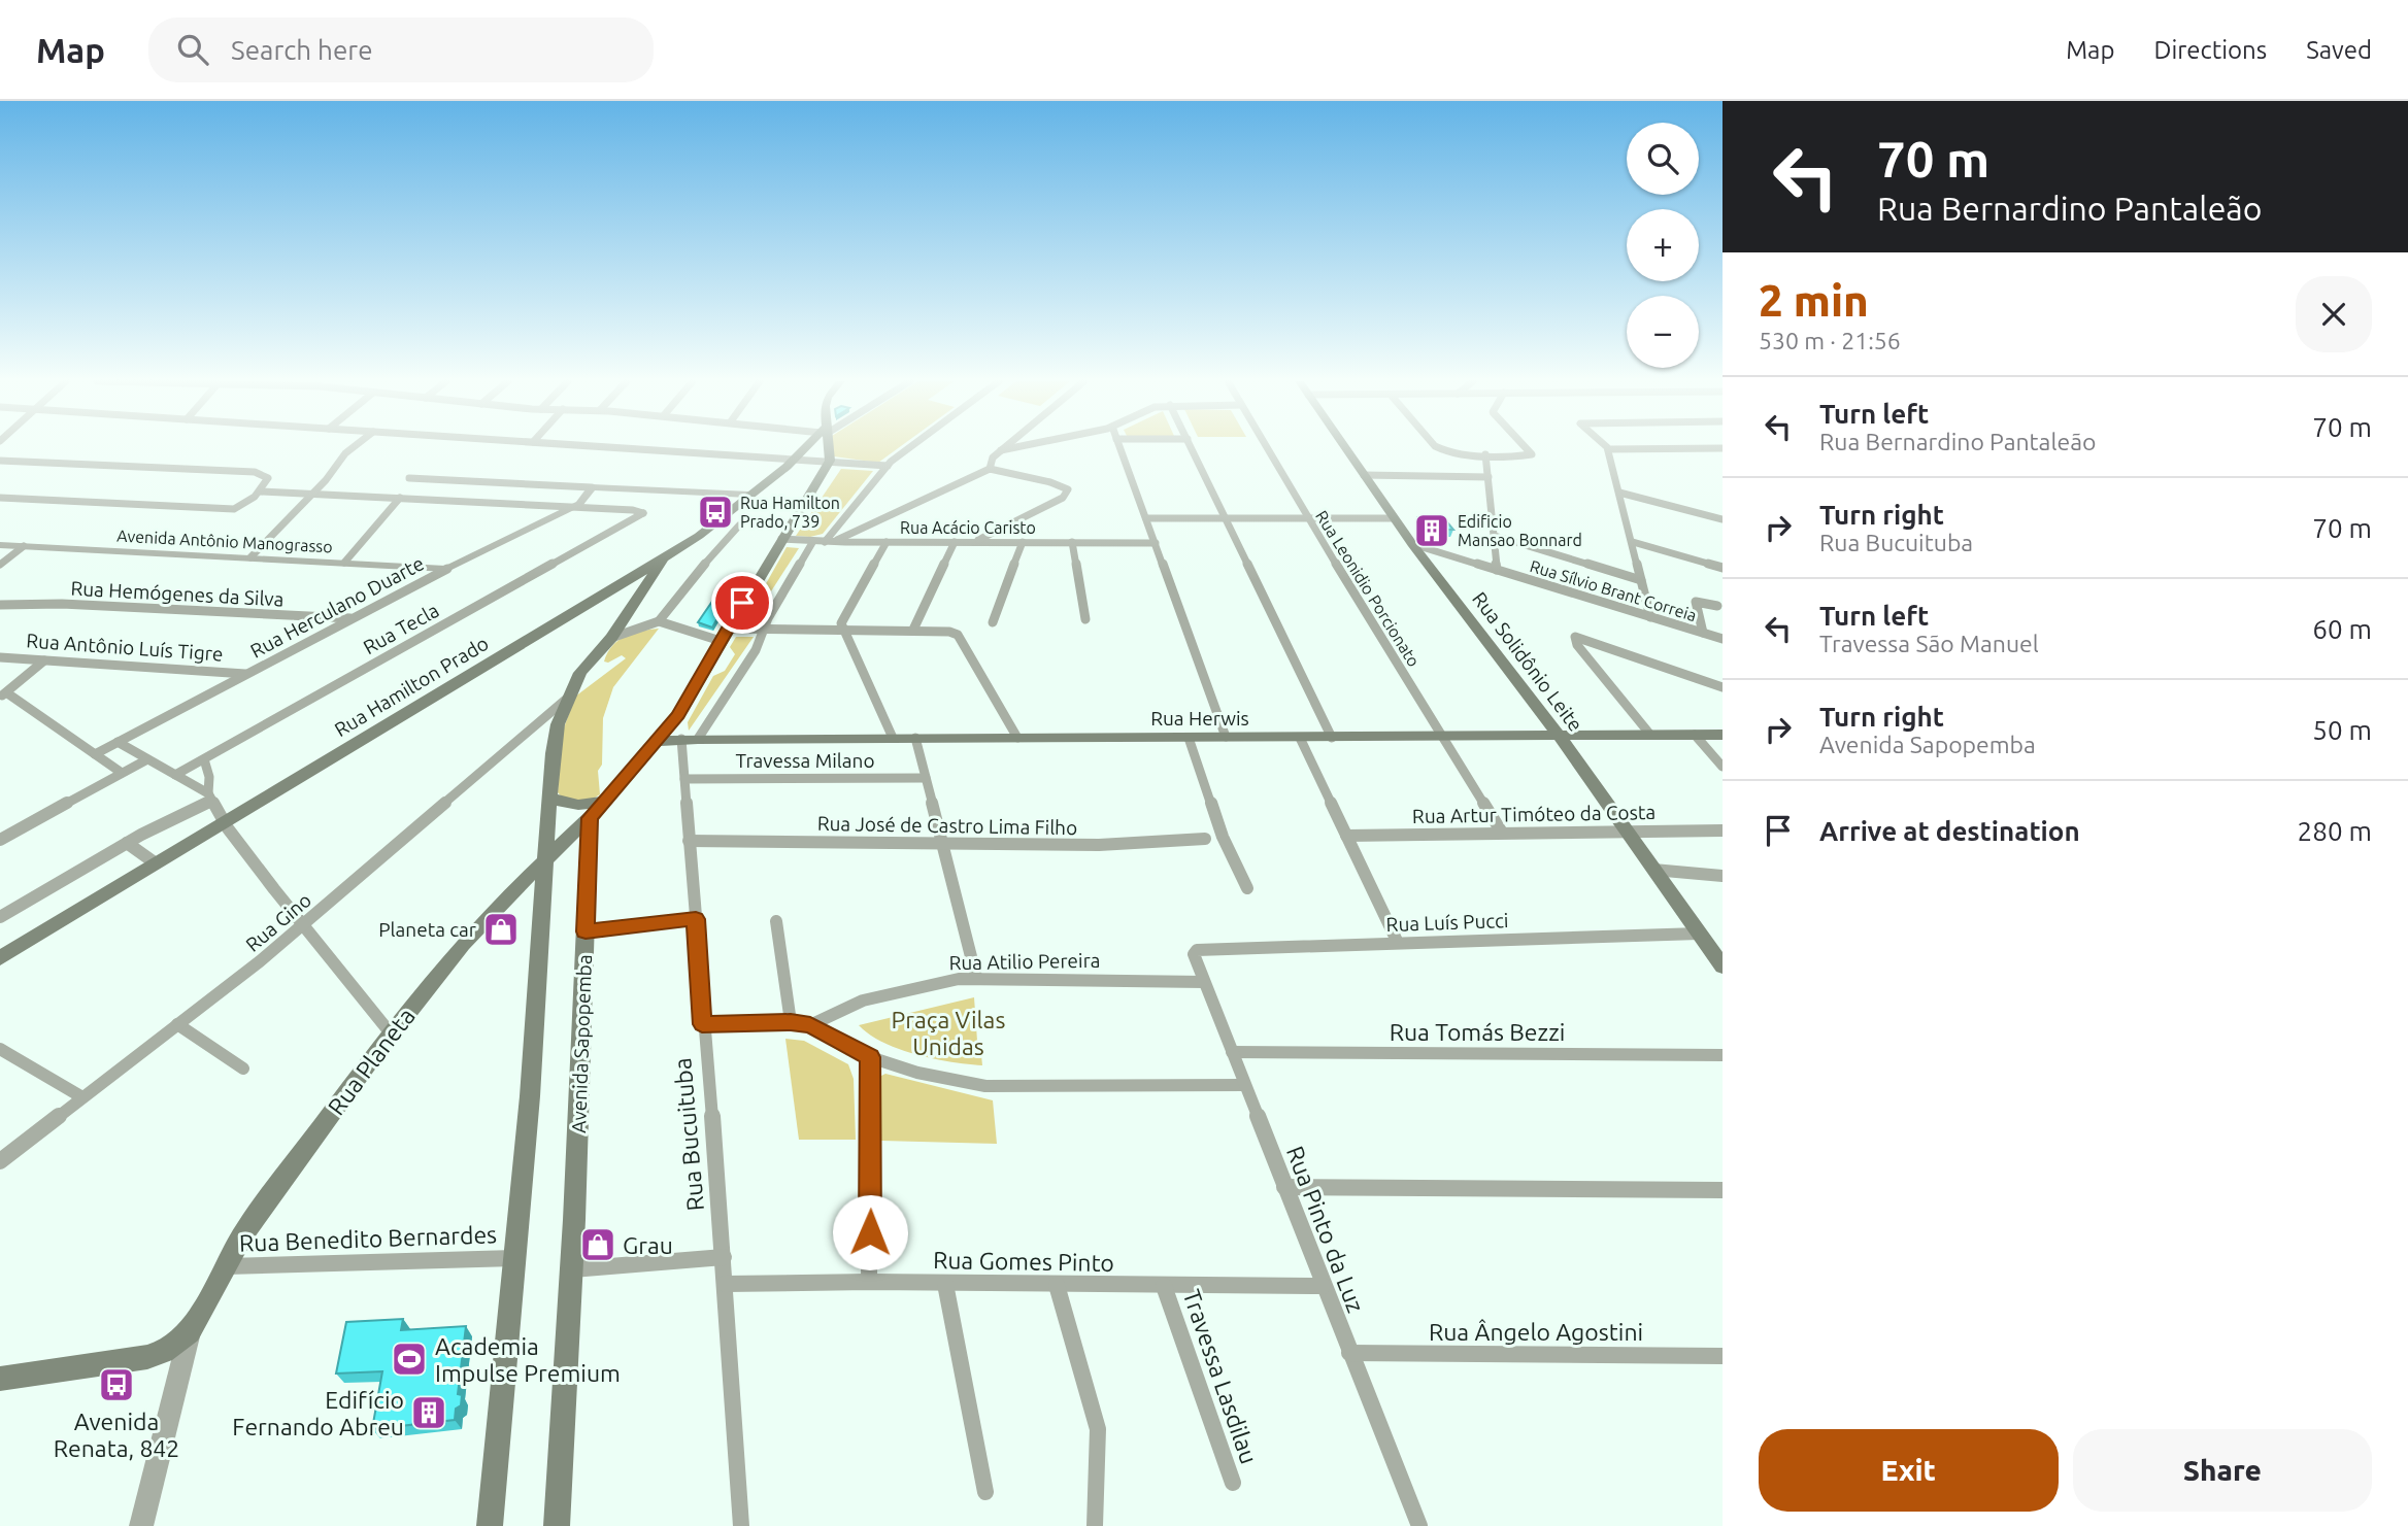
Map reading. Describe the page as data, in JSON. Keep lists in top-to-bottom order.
{
  "streets": {
    "main road": [
      "Rua Solidônio Leite",
      "Rua Hamilton Prado",
      "Rua Herwis",
      "Avenida Sapopemba",
      "Rua Planeta"
    ],
    "street": [
      "Rua Acácio Caristo",
      "Avenida Antônio Manograsso",
      "Rua Leonidio Porcionato",
      "Rua Sílvio Brant Correia",
      "Rua Hemógenes da Silva",
      "Rua Herculano Duarte",
      "Rua Tecla",
      "Rua Antônio Luís Tigre",
      "Travessa Milano",
      "Rua Artur Timóteo da Costa",
      "Rua José de Castro Lima Filho",
      "Rua Gino",
      "Rua Luís Pucci",
      "Rua Atilio Pereira",
      "Rua Tomás Bezzi",
      "Rua Bucuituba",
      "Rua Pinto da Luz",
      "Rua Benedito Bernardes",
      "Rua Gomes Pinto",
      "Rua Ângelo Agostini",
      "Travessa Lasdilau"
    ]
  },
  "crossings": [
    ["Avenida Antônio Manograsso", "Rua Herculano Duarte"],
    ["Rua Leonidio Porcionato", "Rua Herwis"],
    ["Rua Leonidio Porcionato", "Rua Artur Timóteo da Costa"],
    ["Rua Sílvio Brant Correia", "Rua Solidônio Leite"],
    ["Rua Hemógenes da Silva", "Rua Herculano Duarte"],
    ["Rua Herculano Duarte", "Rua Tecla"],
    ["Rua Herculano Duarte", "Rua Antônio Luís Tigre"],
    ["Rua Solidônio Leite", "Rua Herwis"],
    ["Rua Solidônio Leite", "Rua Artur Timóteo da Costa"],
    ["Rua Solidônio Leite", "Rua Luís Pucci"],
    ["Rua Herwis", "Rua Bucuituba"],
    ["Travessa Milano", "Rua Bucuituba"],
    ["Rua José de Castro Lima Filho", "Rua Bucuituba"],
    ["Rua Luís Pucci", "Rua Pinto da Luz"],
    ["Rua Atilio Pereira", "Rua Pinto da Luz"],
    ["Rua Tomás Bezzi", "Rua Pinto da Luz"],
    ["Avenida Sapopemba", "Rua Planeta"],
    ["Rua Planeta", "Rua Benedito Bernardes"],
    ["Rua Bucuituba", "Rua Gomes Pinto"],
    ["Rua Pinto da Luz", "Rua Gomes Pinto"],
    ["Rua Pinto da Luz", "Rua Ângelo Agostini"],
    ["Rua Gomes Pinto", "Travessa Lasdilau"]
  ],
  "parks": ["Praça Vilas Unidas"],
  "places": {
    "bus stop": ["Rua Hamilton Prado, 739", "Avenida Renata, 842"],
    "building": ["Edificio Mansao Bonnard", "Edifício Fernando Abreu"],
    "shop": ["Planeta car", "Grau"],
    "sports": ["Academia Impulse Premium"]
  },
  "page": {
    "header": "Map",
    "search": "Search here",
    "nav": ["Map", "Directions", "Saved"],
    "turn": ["70 m", "Rua Bernardino Pantaleão"],
    "map_buttons": ["+", "−"],
    "heading": ["2 min", "530 m · 21:56"],
    "list": [
      {
        "name": "Turn left",
        "note": "Rua Bernardino Pantaleão",
        "value": "70 m"
      },
      {
        "name": "Turn right",
        "note": "Rua Bucuituba",
        "value": "70 m"
      },
      {
        "name": "Turn left",
        "note": "Travessa São Manuel",
        "value": "60 m"
      },
      {
        "name": "Turn right",
        "note": "Avenida Sapopemba",
        "value": "50 m"
      },
      {
        "name": "Arrive at destination",
        "value": "280 m"
      }
    ],
    "buttons": ["Exit", "Share"]
  }
}
